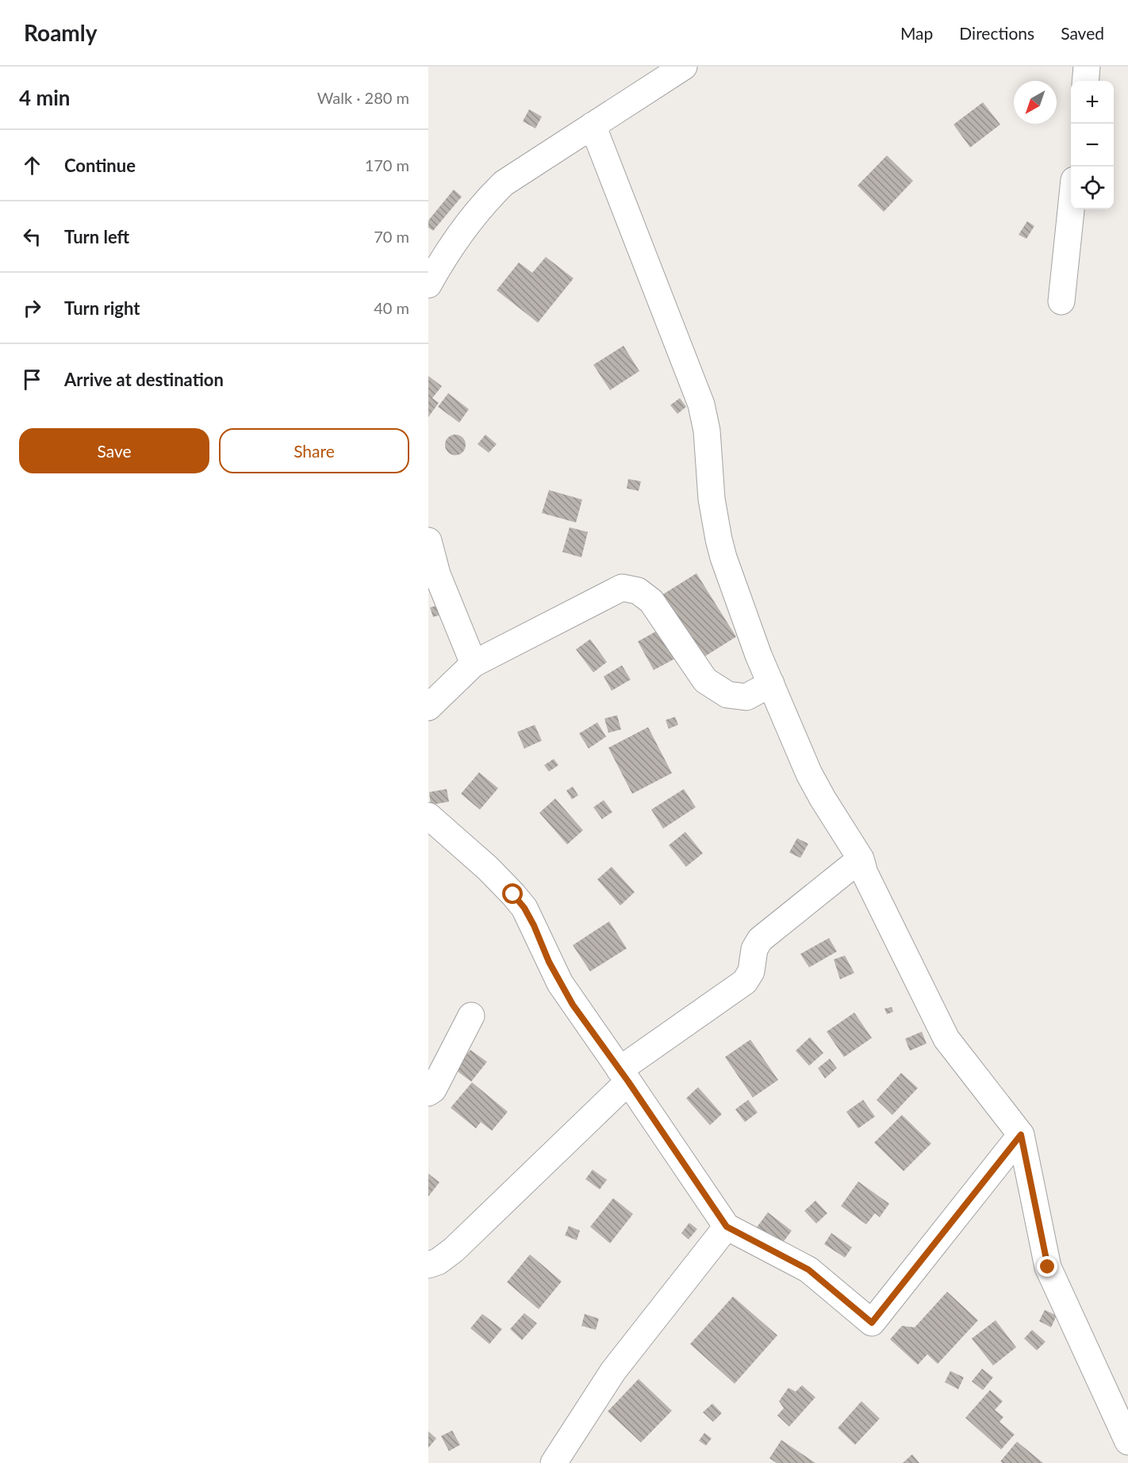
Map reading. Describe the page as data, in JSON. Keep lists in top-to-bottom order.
{
  "north": "bottom left",
  "page": {
    "header": "Roamly",
    "nav": ["Map", "Directions", "Saved"],
    "heading": ["4 min", "Walk · 280 m"],
    "map_buttons": ["+", "−"],
    "list": [
      ["Continue", "170 m"],
      ["Turn left", "70 m"],
      ["Turn right", "40 m"],
      "Arrive at destination"
    ],
    "buttons": ["Save", "Share"]
  }
}
